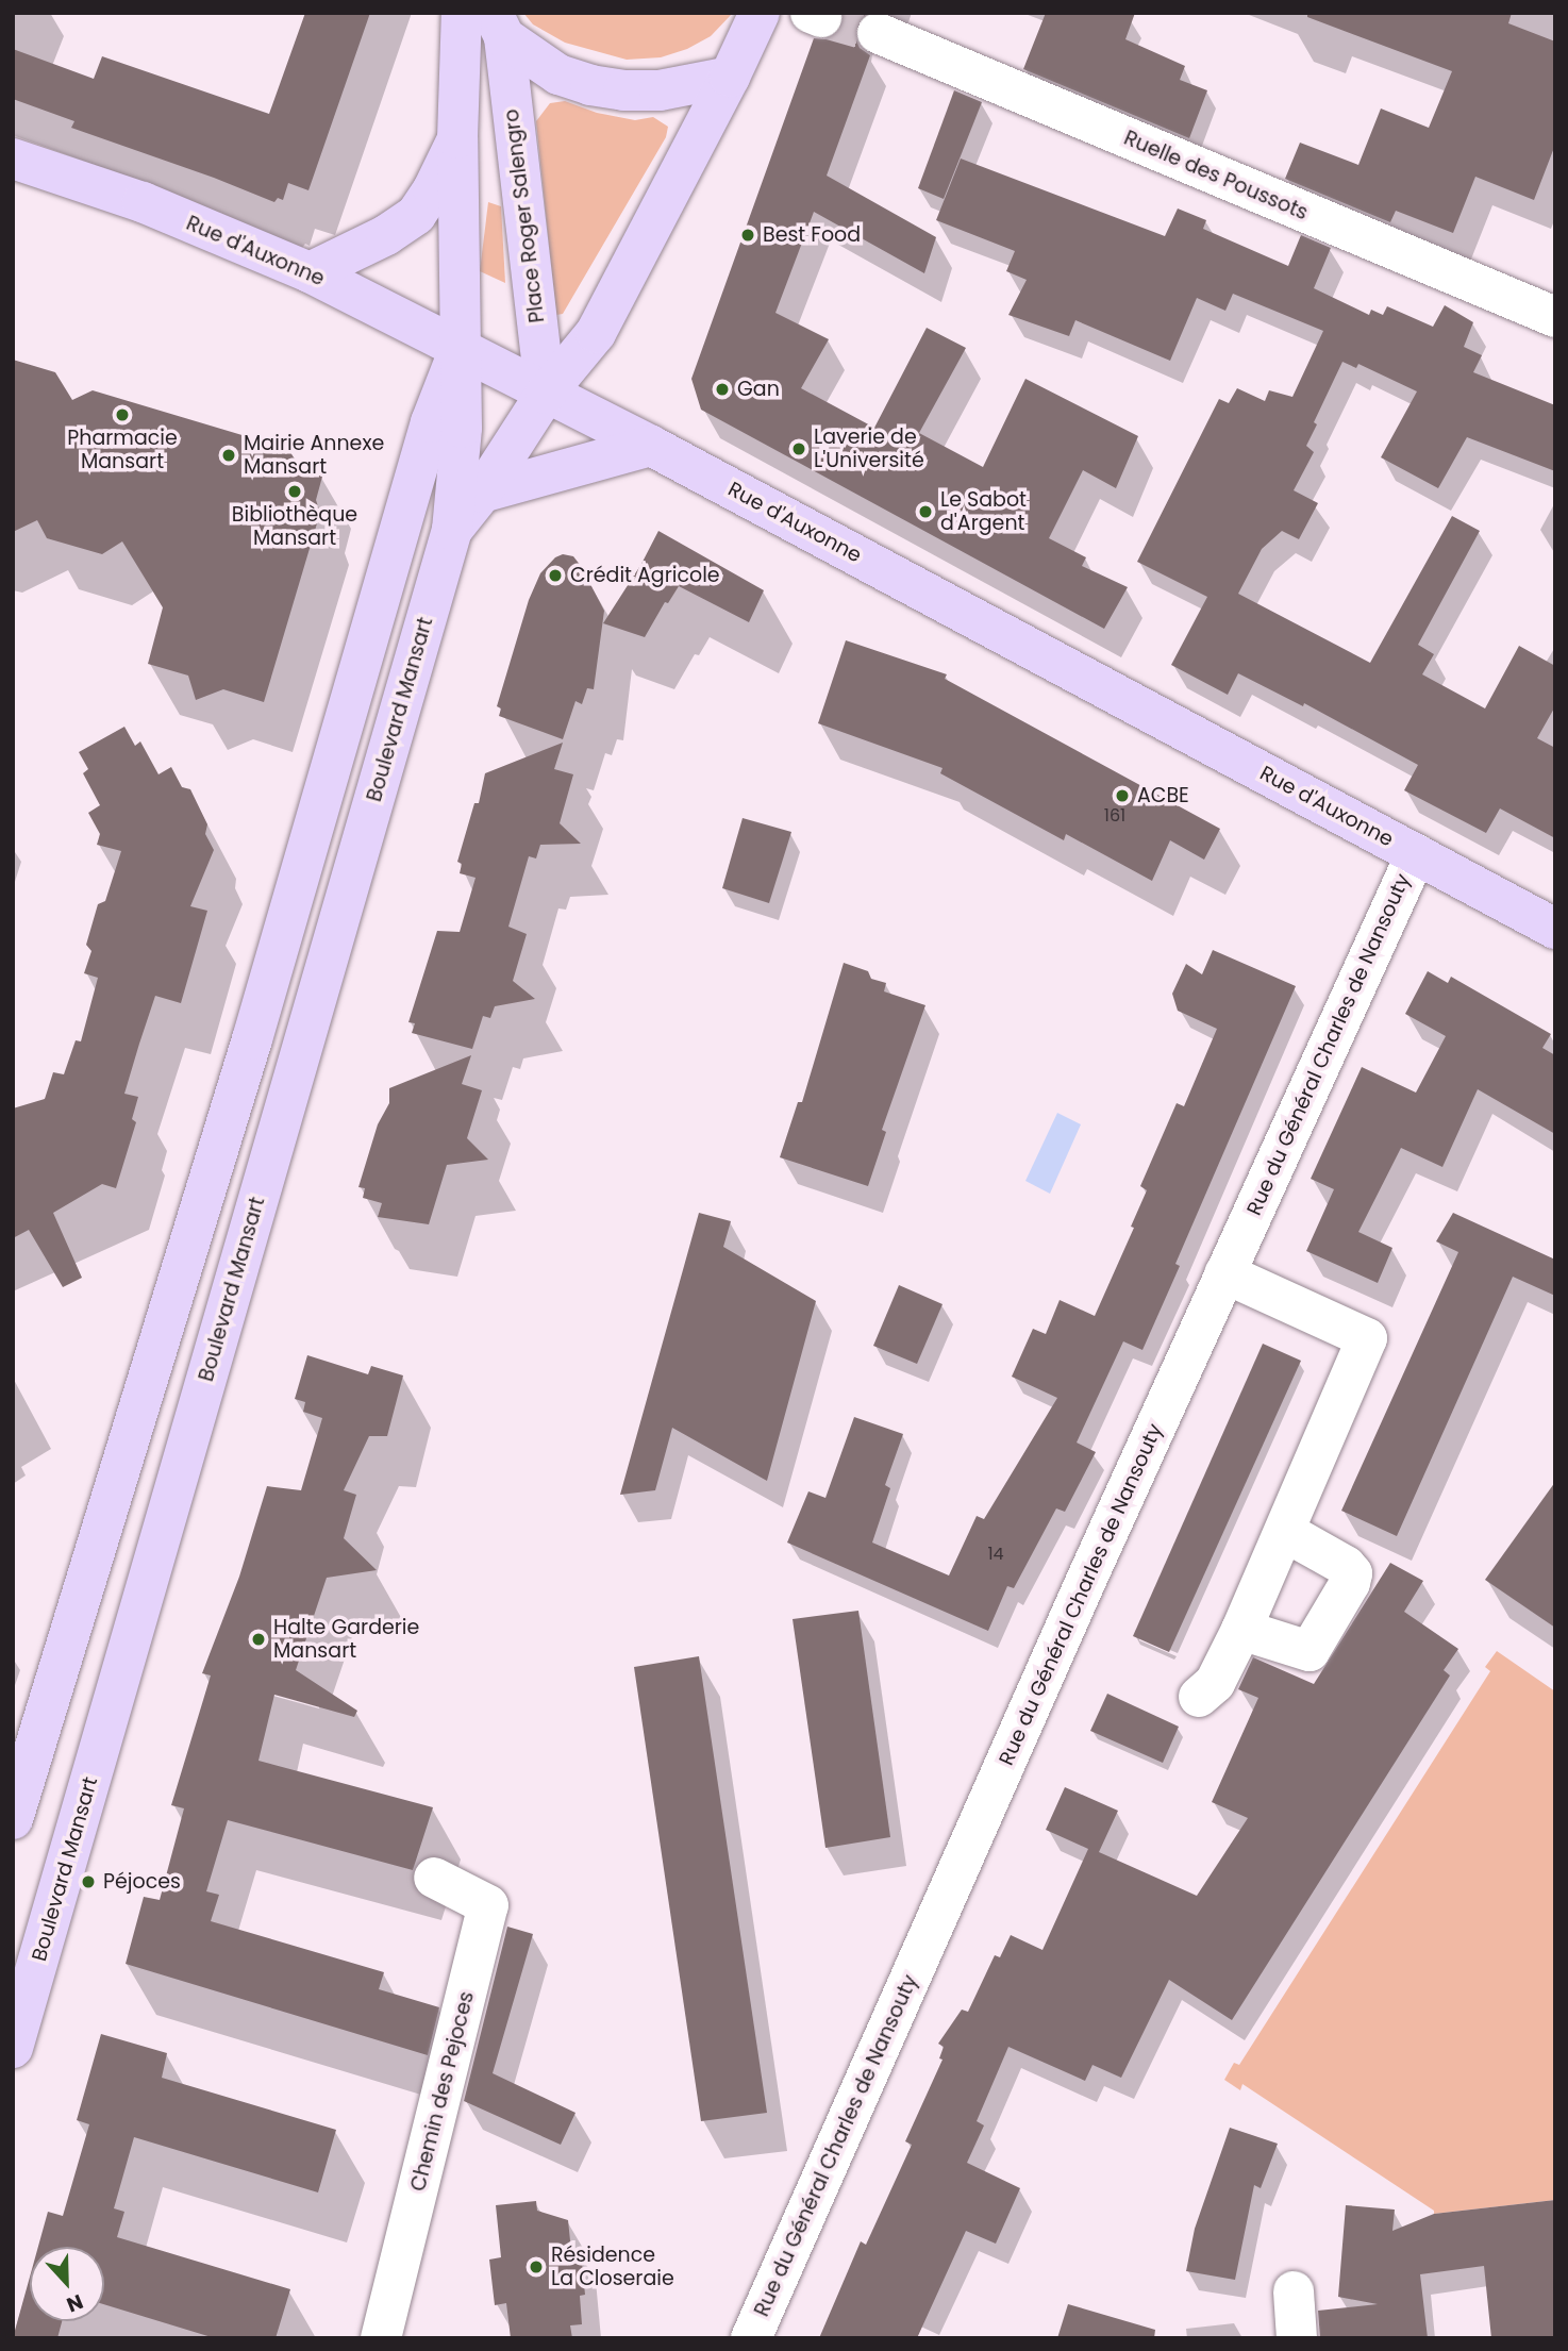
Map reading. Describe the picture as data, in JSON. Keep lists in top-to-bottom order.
{
  "streets": {
    "main road": ["Place Roger Salengro", "Rue d'Auxonne", "Boulevard Mansart"],
    "street": ["Ruelle des Poussots", "Rue du Général Charles de Nansouty", "Chemin des Pejoces"]
  },
  "crossings": [
    ["Place Roger Salengro", "Rue d'Auxonne"],
    ["Rue d'Auxonne", "Rue du Général Charles de Nansouty"]
  ],
  "places": [
    "Best Food",
    "Gan",
    "Pharmacie Mansart",
    "Laverie de L'Université",
    "Mairie Annexe Mansart",
    "Bibliothèque Mansart",
    "Le Sabot d'Argent",
    "Crédit Agricole",
    "ACBE",
    "Halte Garderie Mansart",
    "Péjoces",
    "Résidence La Closeraie"
  ],
  "house_numbers": ["161", "14"],
  "north": "bottom"
}
